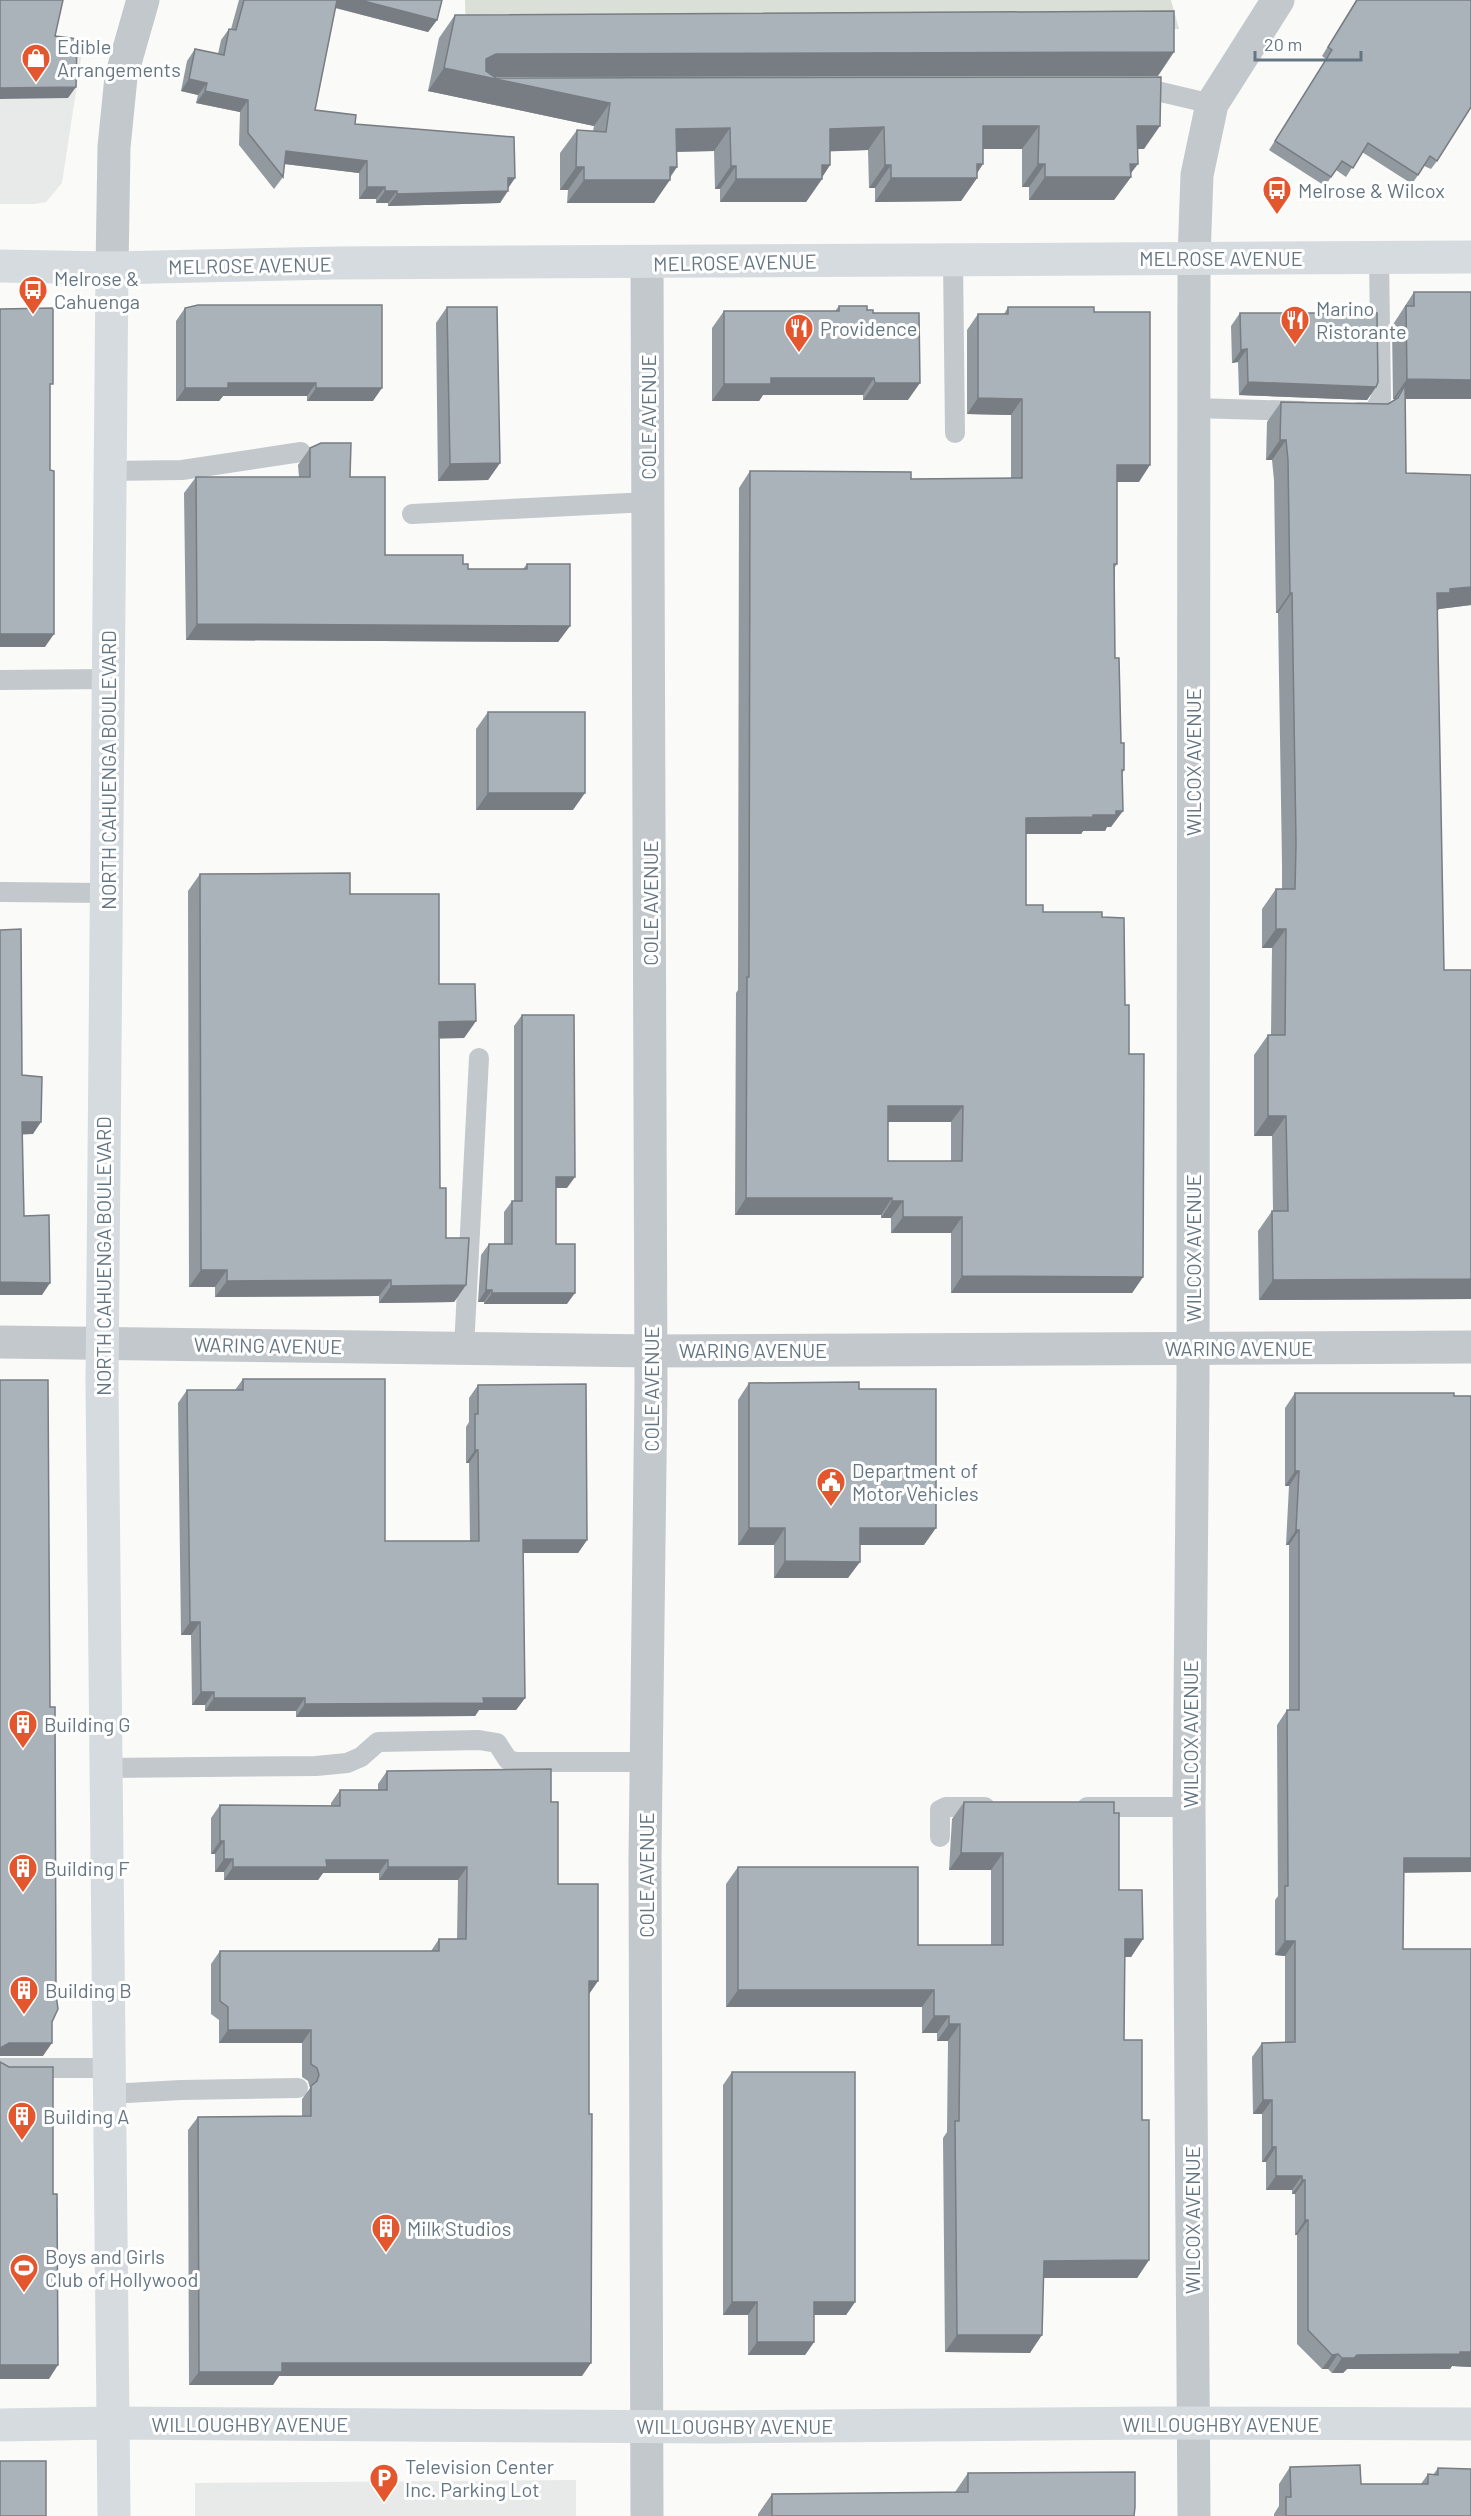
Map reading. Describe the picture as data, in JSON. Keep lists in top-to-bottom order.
{
  "streets": {
    "main road": ["MELROSE AVENUE", "NORTH CAHUENGA BOULEVARD", "WILLOUGHBY AVENUE"],
    "street": ["COLE AVENUE", "WILCOX AVENUE", "WARING AVENUE"]
  },
  "crossings": [
    ["MELROSE AVENUE", "COLE AVENUE"],
    ["MELROSE AVENUE", "WILCOX AVENUE"],
    ["MELROSE AVENUE", "NORTH CAHUENGA BOULEVARD"],
    ["COLE AVENUE", "WARING AVENUE"],
    ["COLE AVENUE", "WILLOUGHBY AVENUE"],
    ["WILCOX AVENUE", "WARING AVENUE"],
    ["WILCOX AVENUE", "WILLOUGHBY AVENUE"],
    ["NORTH CAHUENGA BOULEVARD", "WARING AVENUE"],
    ["NORTH CAHUENGA BOULEVARD", "WILLOUGHBY AVENUE"]
  ],
  "places": {
    "shop": ["Edible Arrangements"],
    "bus stop": ["Melrose & Wilcox", "Melrose & Cahuenga"],
    "restaurant": ["Marino Ristorante", "Providence"],
    "public building": ["Department of Motor Vehicles"],
    "building": [
      "Building G",
      "Building F",
      "Building B",
      "Building A",
      "Milk Studios"
    ],
    "sports": ["Boys and Girls Club of Hollywood"],
    "parking": ["Television Center Inc. Parking Lot"]
  },
  "scale_bar": "20 m"
}
